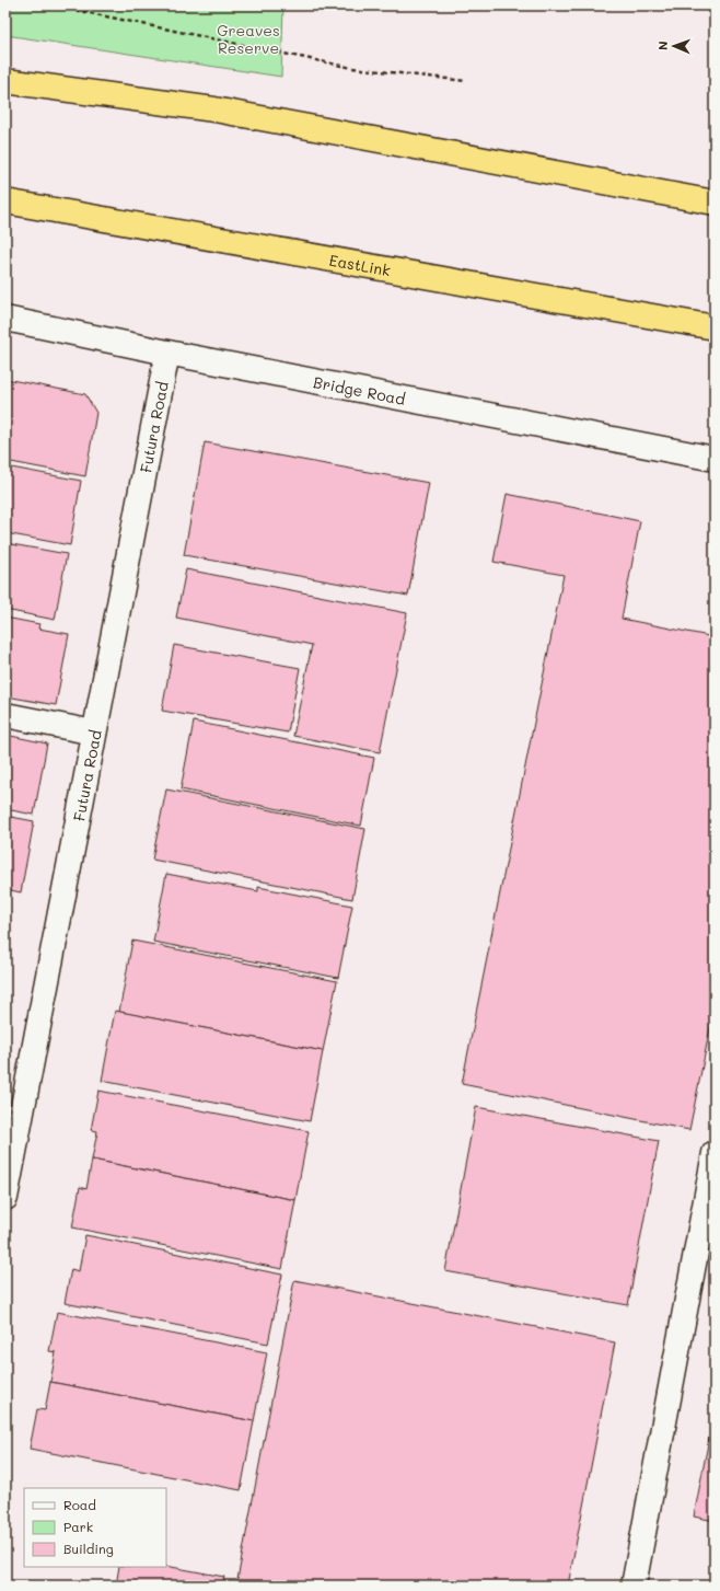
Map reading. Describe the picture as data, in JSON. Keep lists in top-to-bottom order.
{
  "streets": {
    "highway": ["EastLink"],
    "street": ["Bridge Road", "Futura Road"]
  },
  "crossings": [
    ["Bridge Road", "Futura Road"]
  ],
  "parks": ["Greaves Reserve"],
  "legend": ["Road", "Park", "Building"],
  "north": "left"
}
